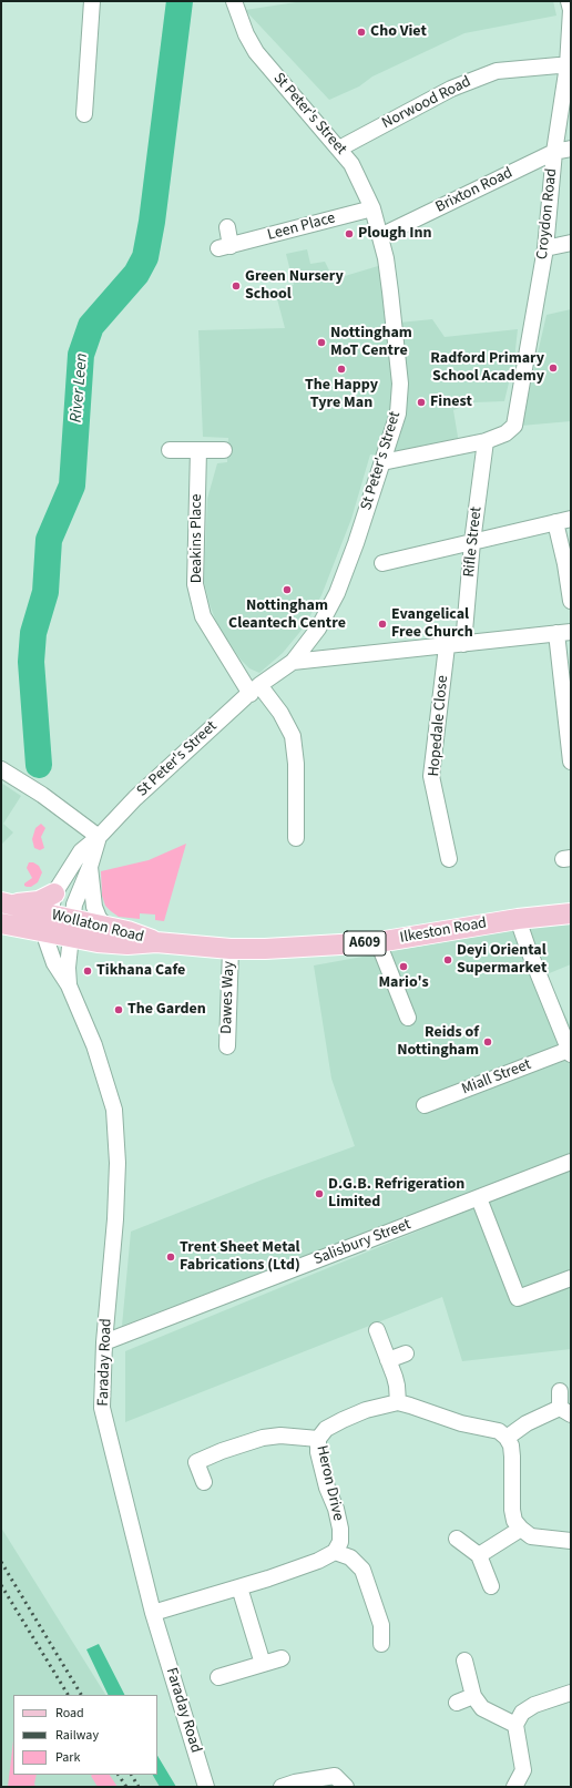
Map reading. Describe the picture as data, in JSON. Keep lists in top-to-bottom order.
{
  "streets": {
    "main road": ["Wollaton Road", "Ilkeston Road", "A609"],
    "street": [
      "Norwood Road",
      "St Peter's Street",
      "Brixton Road",
      "Croydon Road",
      "Leen Place",
      "Deakins Place",
      "Rifle Street",
      "Hopedale Close",
      "Dawes Way",
      "Miall Street",
      "Salisbury Street",
      "Faraday Road",
      "Heron Drive"
    ]
  },
  "crossings": [
    ["Norwood Road", "St Peter's Street"],
    ["Norwood Road", "Croydon Road"],
    ["St Peter's Street", "Brixton Road"],
    ["St Peter's Street", "Leen Place"],
    ["St Peter's Street", "Deakins Place"],
    ["St Peter's Street", "Wollaton Road"],
    ["St Peter's Street", "Faraday Road"],
    ["Brixton Road", "Croydon Road"],
    ["Croydon Road", "Rifle Street"],
    ["Wollaton Road", "Ilkeston Road"],
    ["Wollaton Road", "Faraday Road"],
    ["Ilkeston Road", "Dawes Way"],
    ["Salisbury Street", "Faraday Road"]
  ],
  "water": ["River Leen"],
  "places": [
    "Cho Viet",
    "Plough Inn",
    "Green Nursery School",
    "Nottingham MoT Centre",
    "Radford Primary School Academy",
    "The Happy Tyre Man",
    "Finest",
    "Nottingham Cleantech Centre",
    "Evangelical Free Church",
    "Deyi Oriental Supermarket",
    "Mario's",
    "Tikhana Cafe",
    "The Garden",
    "Reids of Nottingham",
    "D.G.B. Refrigeration Limited",
    "Trent Sheet Metal Fabrications (Ltd)"
  ],
  "legend": ["Road", "Railway", "Park"]
}
